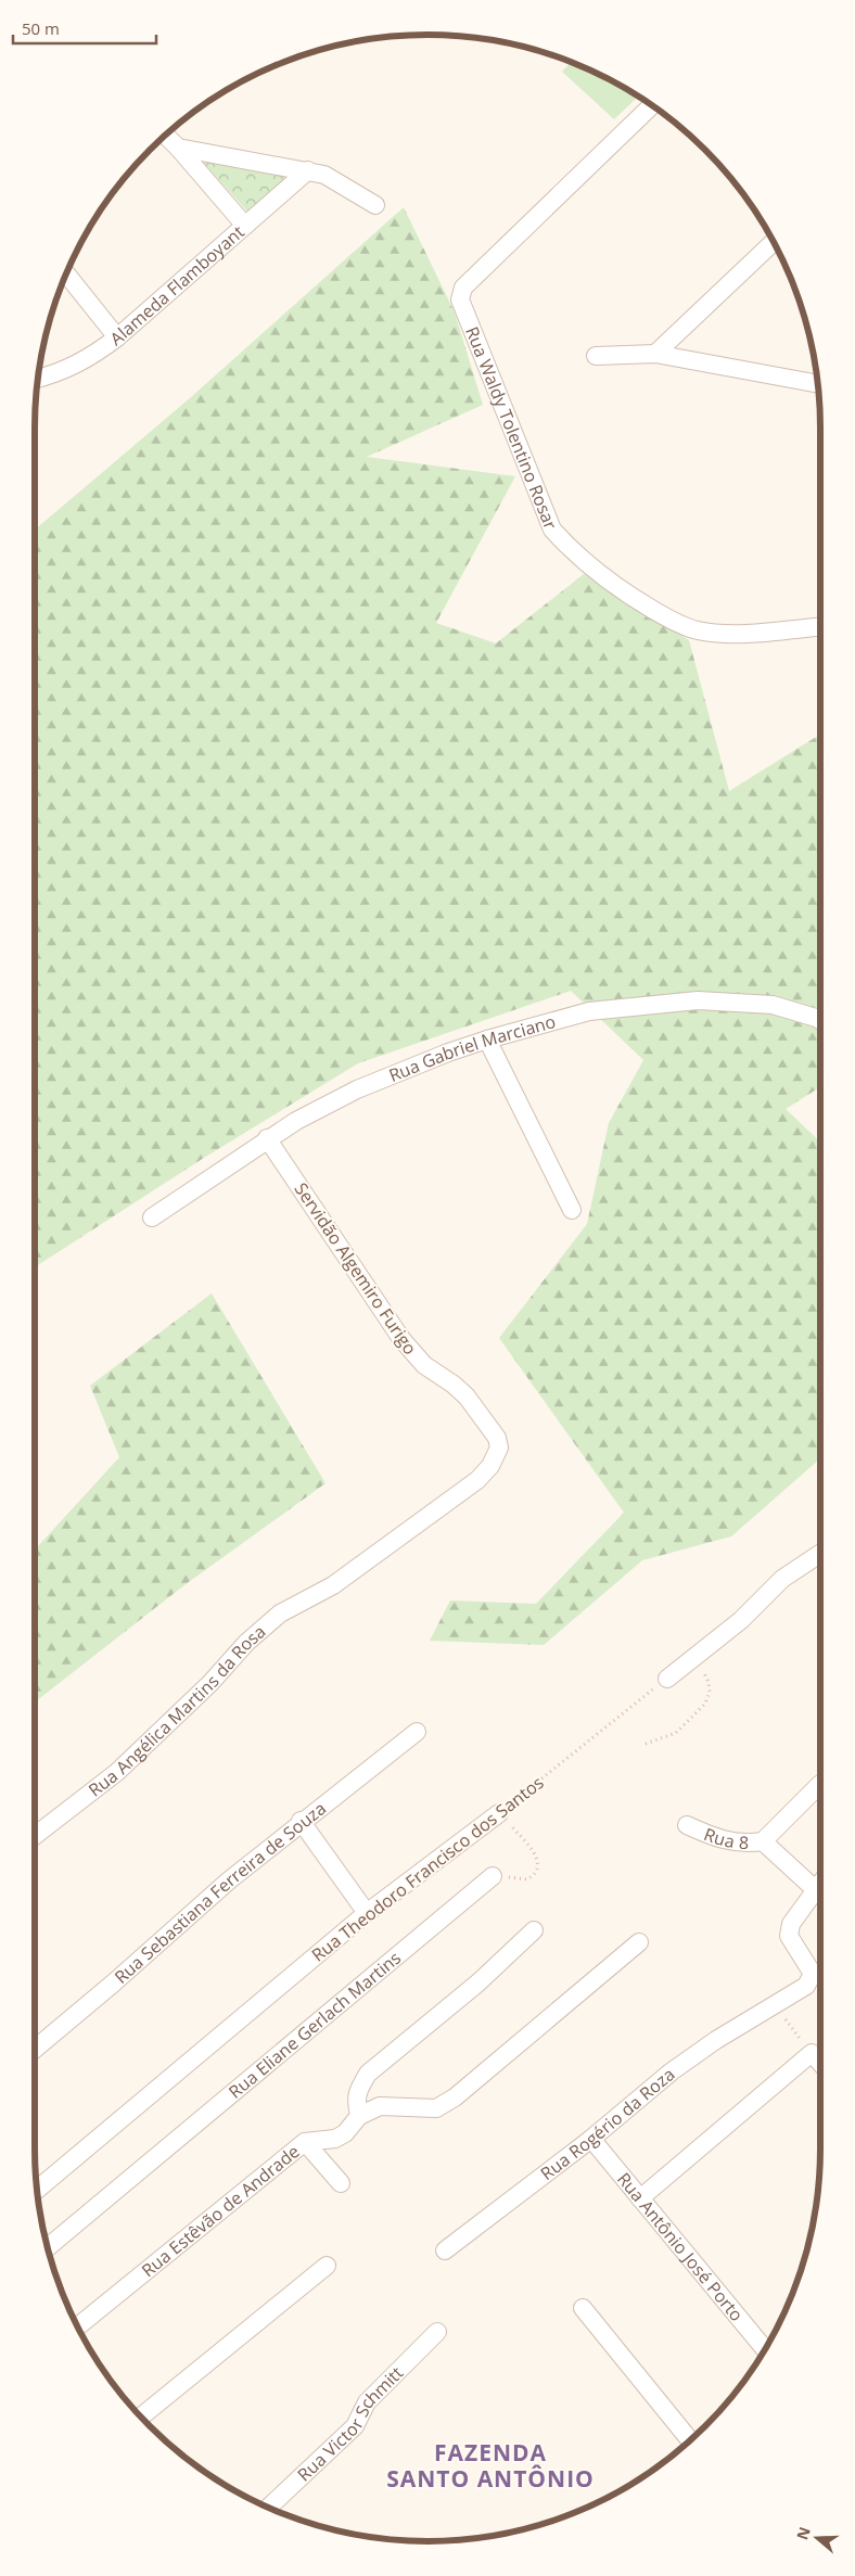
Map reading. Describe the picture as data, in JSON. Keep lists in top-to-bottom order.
{
  "streets": {
    "street": [
      "Alameda Flamboyant",
      "Rua Waldy Tolentino Rosar",
      "Rua Gabriel Marciano",
      "Servidão Algemiro Furigo",
      "Rua Angélica Martins da Rosa",
      "Rua 8",
      "Rua Theodoro Francisco dos Santos",
      "Rua Sebastiana Ferreira de Souza",
      "Rua Eliane Gerlach Martins",
      "Rua Rogério da Roza",
      "Rua Estêvão de Andrade",
      "Rua Antônio José Porto",
      "Rua Victor Schmitt"
    ]
  },
  "crossings": [
    ["Rua Gabriel Marciano", "Servidão Algemiro Furigo"],
    ["Servidão Algemiro Furigo", "Rua Angélica Martins da Rosa"],
    ["Rua 8", "Rua Rogério da Roza"],
    ["Rua Rogério da Roza", "Rua Antônio José Porto"]
  ],
  "districts": ["FAZENDA SANTO ANTÔNIO"],
  "scale_bar": "50 m",
  "north": "left"
}
